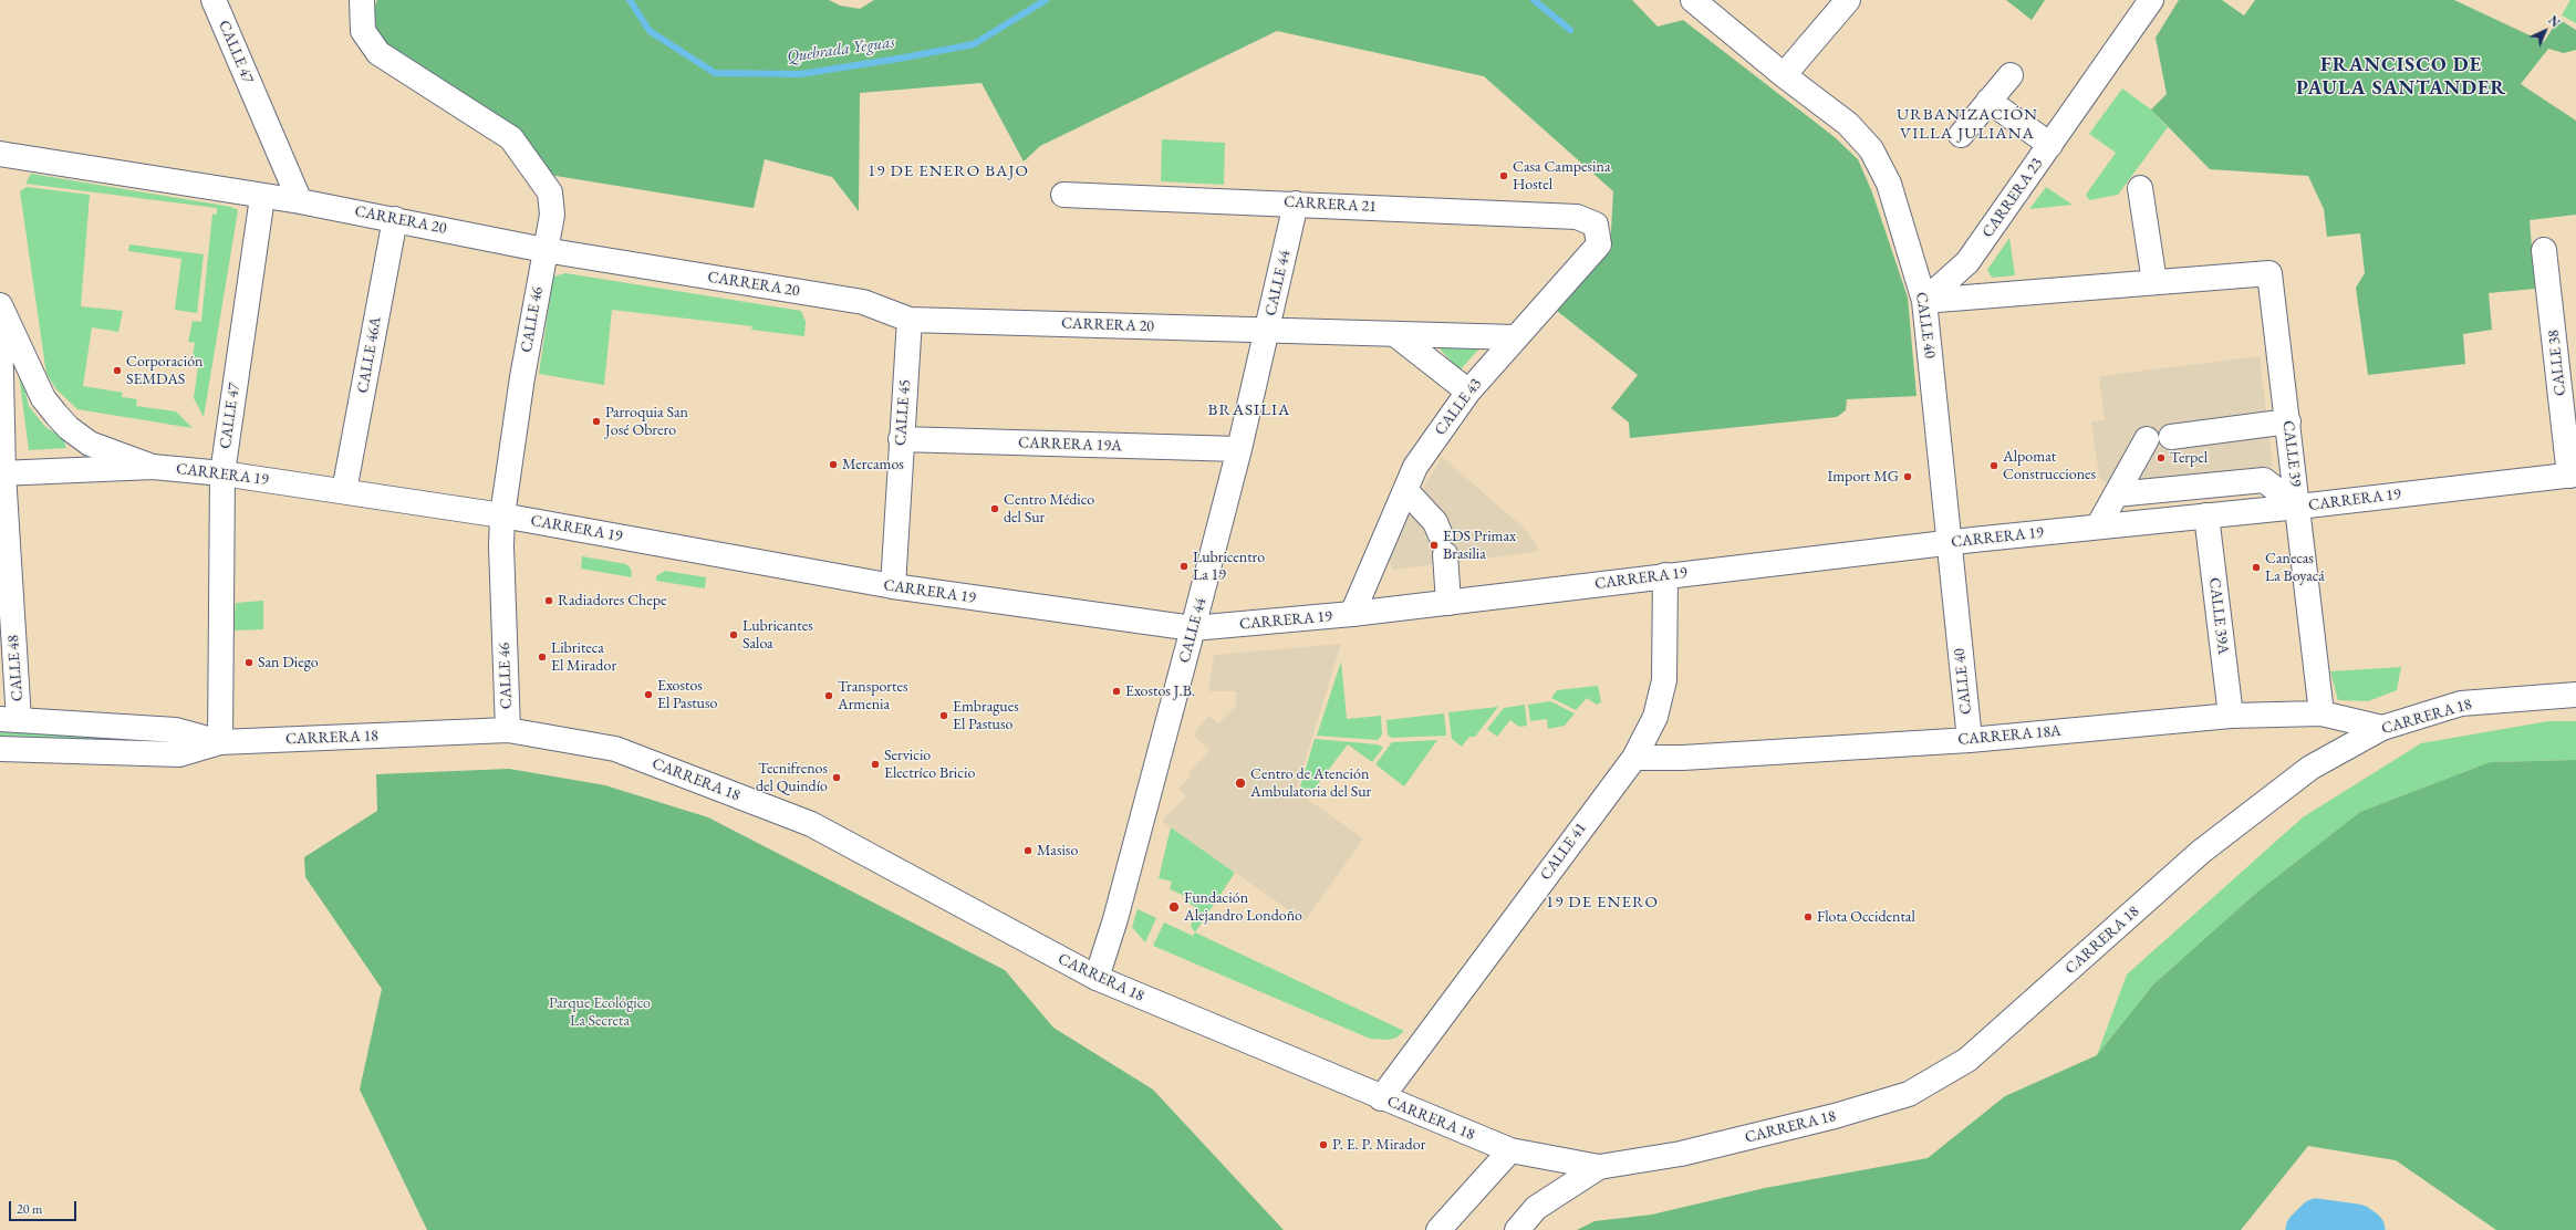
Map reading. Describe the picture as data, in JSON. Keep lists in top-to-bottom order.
{
  "streets": {
    "street": [
      "CALLE 47",
      "CARRERA 23",
      "CARRERA 21",
      "CARRERA 20",
      "CALLE 44",
      "CALLE 46",
      "CALLE 40",
      "CALLE 46A",
      "CALLE 38",
      "CALLE 43",
      "CALLE 45",
      "CARRERA 19A",
      "CALLE 39",
      "CARRERA 19",
      "CALLE 39A",
      "CALLE 48",
      "CARRERA 18",
      "CARRERA 18A",
      "CALLE 41"
    ]
  },
  "crossings": [
    ["CALLE 47", "CARRERA 20"],
    ["CALLE 47", "CARRERA 19"],
    ["CALLE 47", "CARRERA 18"],
    ["CARRERA 23", "CALLE 40"],
    ["CARRERA 21", "CALLE 44"],
    ["CARRERA 21", "CALLE 43"],
    ["CARRERA 20", "CALLE 44"],
    ["CARRERA 20", "CALLE 46"],
    ["CARRERA 20", "CALLE 46A"],
    ["CARRERA 20", "CALLE 43"],
    ["CARRERA 20", "CALLE 45"],
    ["CALLE 44", "CARRERA 19A"],
    ["CALLE 44", "CARRERA 19"],
    ["CALLE 44", "CARRERA 18"],
    ["CALLE 46", "CARRERA 19"],
    ["CALLE 46", "CARRERA 18"],
    ["CALLE 40", "CARRERA 19"],
    ["CALLE 40", "CARRERA 18A"],
    ["CALLE 46A", "CARRERA 19"],
    ["CALLE 38", "CARRERA 19"],
    ["CALLE 43", "CARRERA 19"],
    ["CALLE 45", "CARRERA 19A"],
    ["CALLE 45", "CARRERA 19"],
    ["CALLE 39", "CARRERA 19"],
    ["CALLE 39", "CARRERA 18A"],
    ["CARRERA 19", "CALLE 39A"],
    ["CARRERA 19", "CALLE 48"],
    ["CARRERA 19", "CALLE 41"],
    ["CALLE 39A", "CARRERA 18A"],
    ["CALLE 48", "CARRERA 18"],
    ["CARRERA 18", "CARRERA 18A"],
    ["CARRERA 18", "CALLE 41"],
    ["CARRERA 18A", "CALLE 41"]
  ],
  "districts": [
    "FRANCISCO DE PAULA SANTANDER",
    "URBANIZACIÓN VILLA JULIANA",
    "19 DE ENERO BAJO",
    "BRASILIA",
    "19 DE ENERO"
  ],
  "water": ["Quebrada Yeguas"],
  "parks": ["Parque Ecológico La Secreta"],
  "places": [
    "Casa Campesina Hostel",
    "Corporación SEMDAS",
    "Parroquia San José Obrero",
    "Terpel",
    "Mercamos",
    "Alpomat Construcciones",
    "Import MG",
    "Centro Médico del Sur",
    "EDS Primax Brasilia",
    "Lubricentro La 19",
    "Canecas La Boyacá",
    "Radiadores Chepe",
    "Lubricantes Saloa",
    "Libriteca El Mirador",
    "San Diego",
    "Exostos J.B.",
    "Exostos El Pastuso",
    "Transportes Armenia",
    "Embragues El Pastuso",
    "Servicio Electríco Bricio",
    "Tecnifrenos del Quindío",
    "Centro de Atención Ambulatoria del Sur",
    "Masiso",
    "Fundación Alejandro Londoño",
    "Flota Occidental",
    "P. E. P. Mirador"
  ],
  "scale_bar": "20 m",
  "north": "top right"
}
